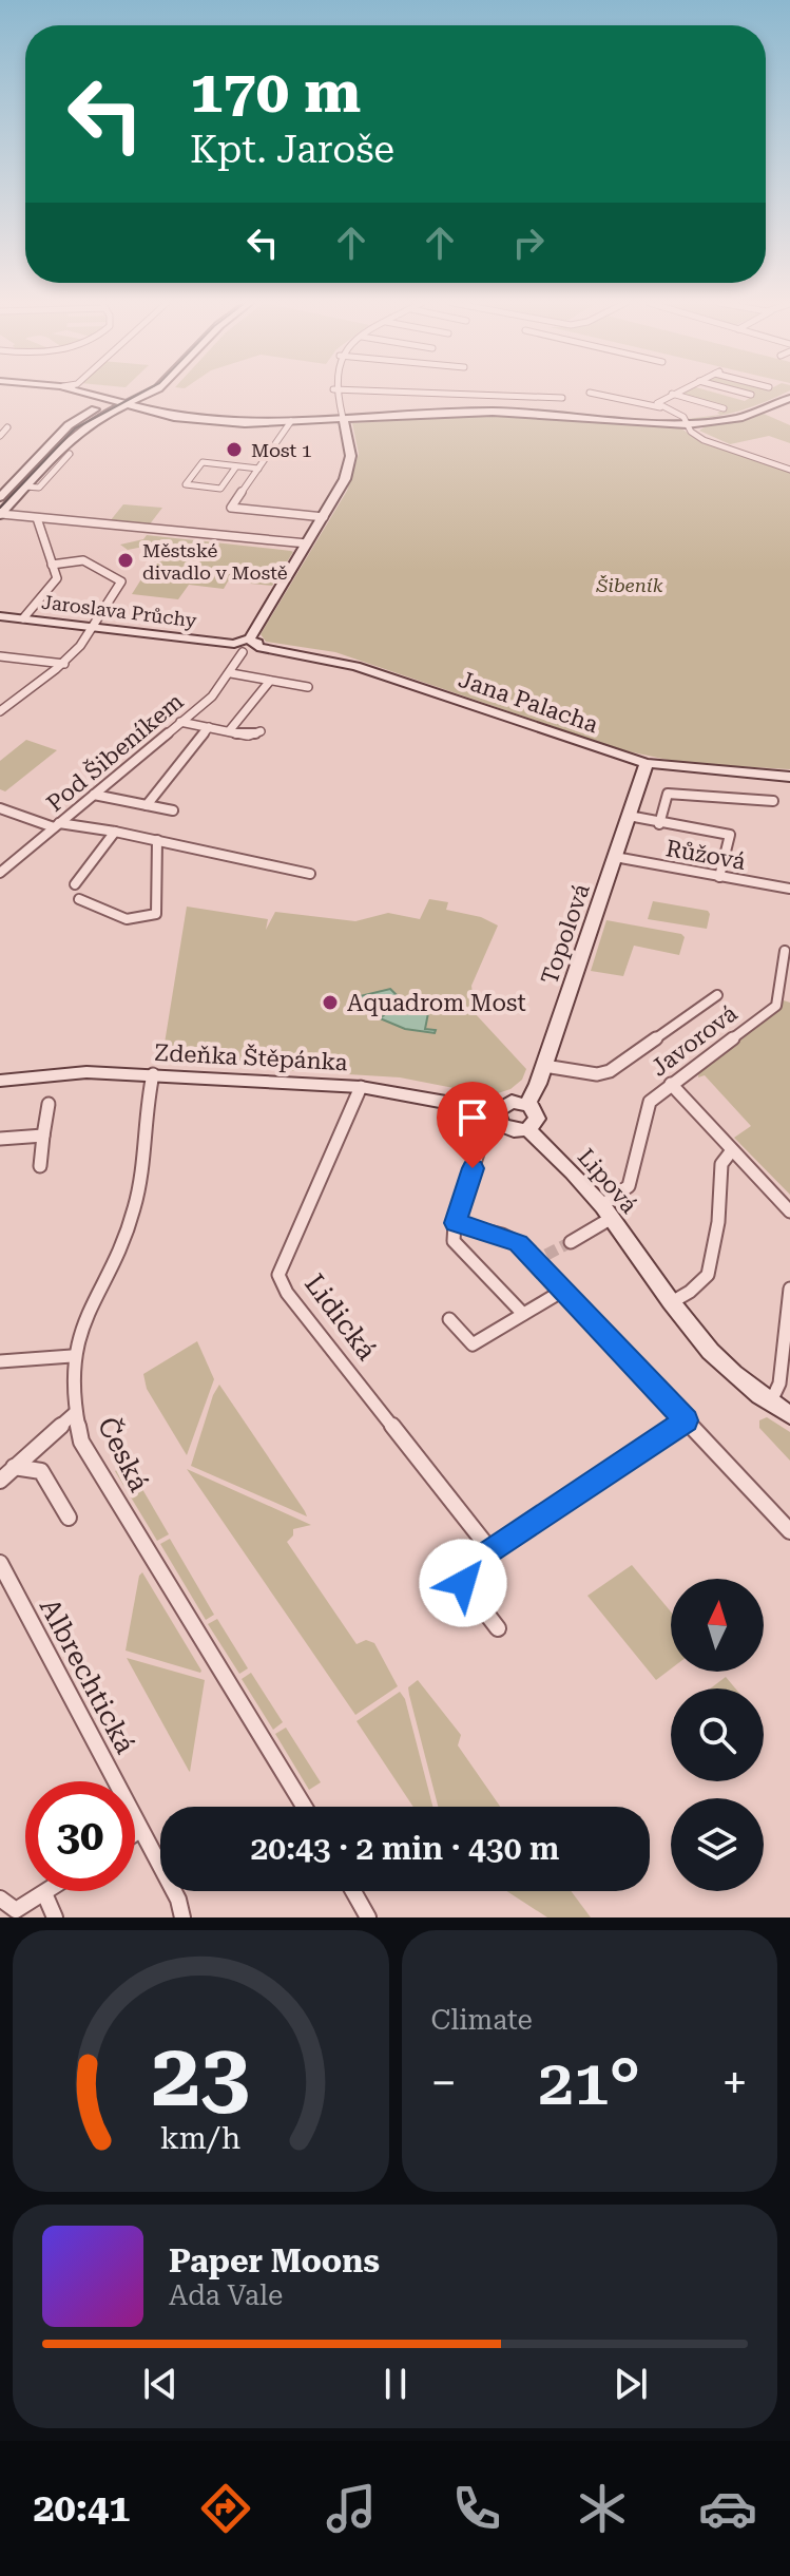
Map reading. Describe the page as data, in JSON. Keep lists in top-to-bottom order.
{
  "streets": {
    "street": [
      "Jaroslava Průchy",
      "Jana Palacha",
      "Pod Šibeníkem",
      "Růžová",
      "Topolová",
      "Javorová",
      "Zdeňka Štěpánka",
      "Lipová",
      "Lidická",
      "Česká",
      "Albrechtická"
    ]
  },
  "crossings": [
    ["Jaroslava Průchy", "Pod Šibeníkem"],
    ["Jana Palacha", "Topolová"],
    ["Růžová", "Topolová"],
    ["Topolová", "Zdeňka Štěpánka"],
    ["Topolová", "Lipová"],
    ["Javorová", "Lipová"],
    ["Zdeňka Štěpánka", "Lipová"],
    ["Zdeňka Štěpánka", "Lidická"],
    ["Zdeňka Štěpánka", "Česká"]
  ],
  "parks": ["Šibeník"],
  "places": ["Most 1", "Městské divadlo v Mostě", "Aquadrom Most"],
  "north": "top",
  "page": {
    "turn": ["170 m", "Kpt. Jaroše"],
    "limit": "30",
    "trip": "20:43 · 2 min · 430 m",
    "tile": "Climate",
    "heat": ["−", "21°", "+"],
    "song": ["Paper Moons", "Ada Vale"],
    "tabs": "20:41",
    "gauge": ["23", "km/h"]
  }
}
